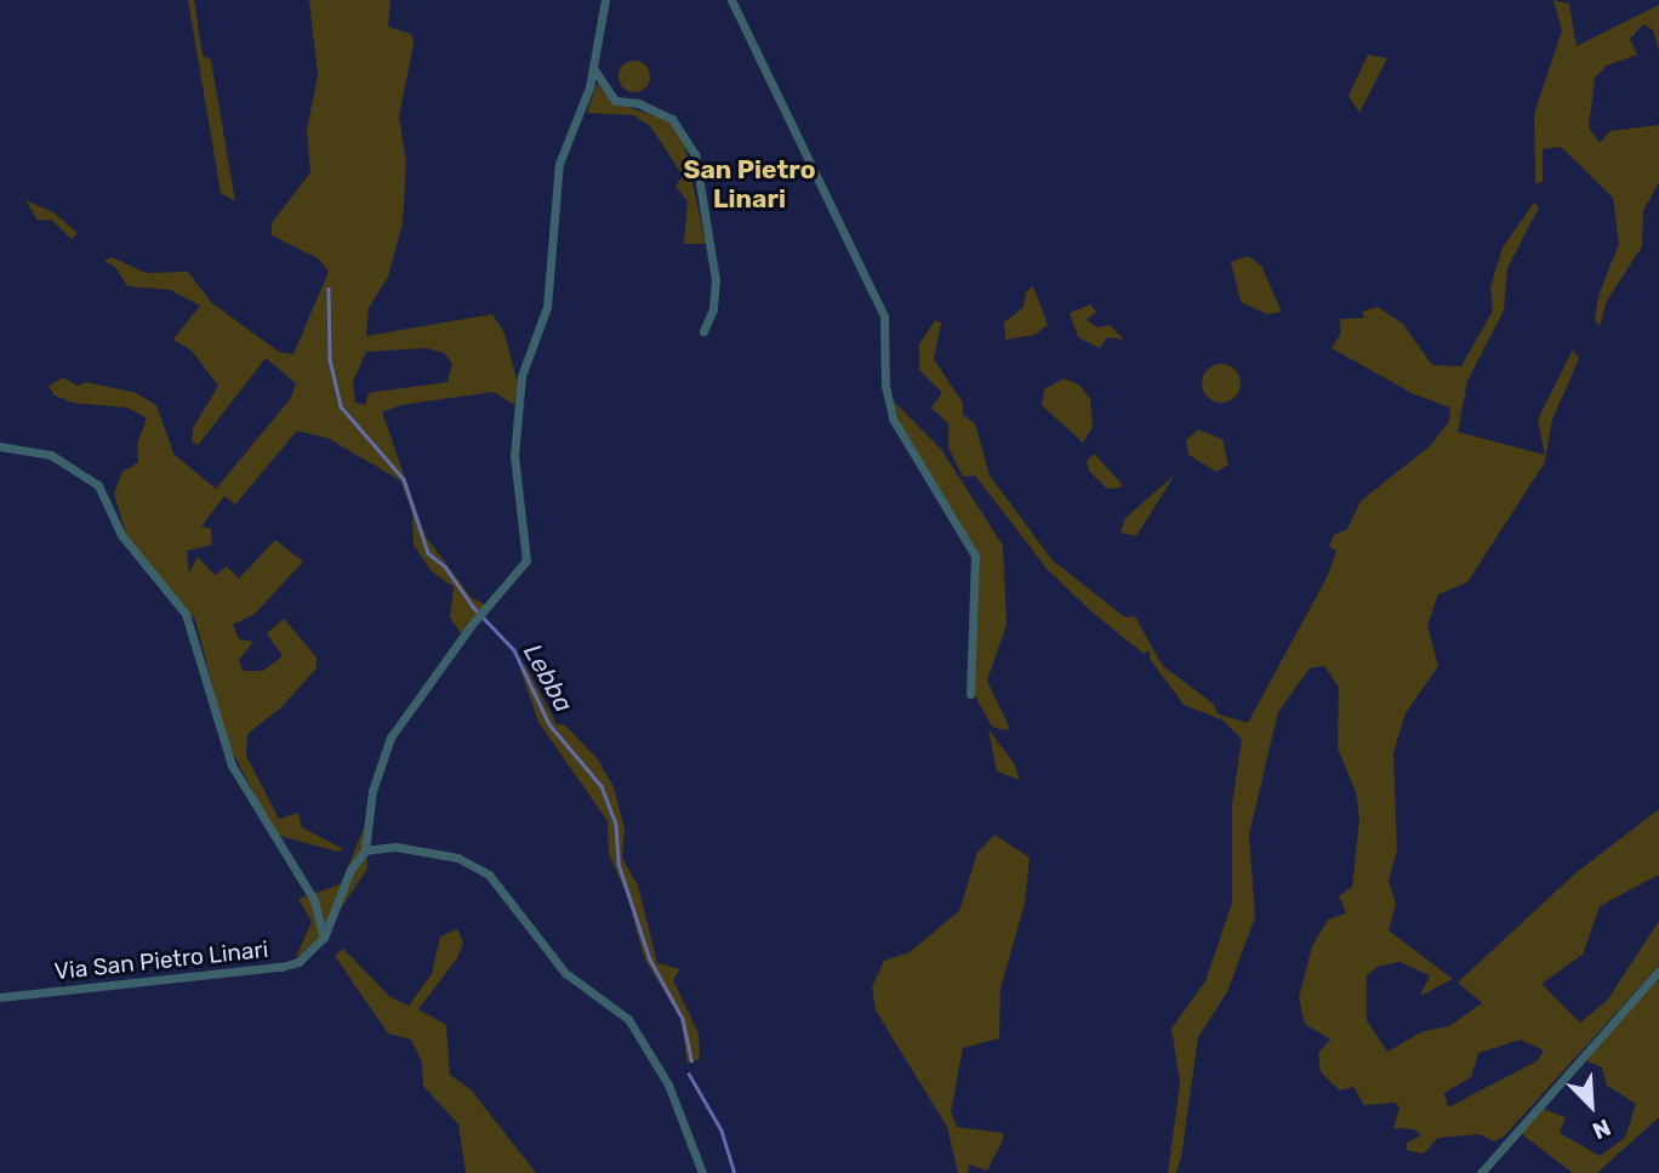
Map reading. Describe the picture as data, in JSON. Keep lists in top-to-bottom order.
{
  "streets": {
    "street": ["Via San Pietro Linari"]
  },
  "districts": ["San Pietro Linari"],
  "water": ["Lebba"],
  "north": "bottom right"
}
